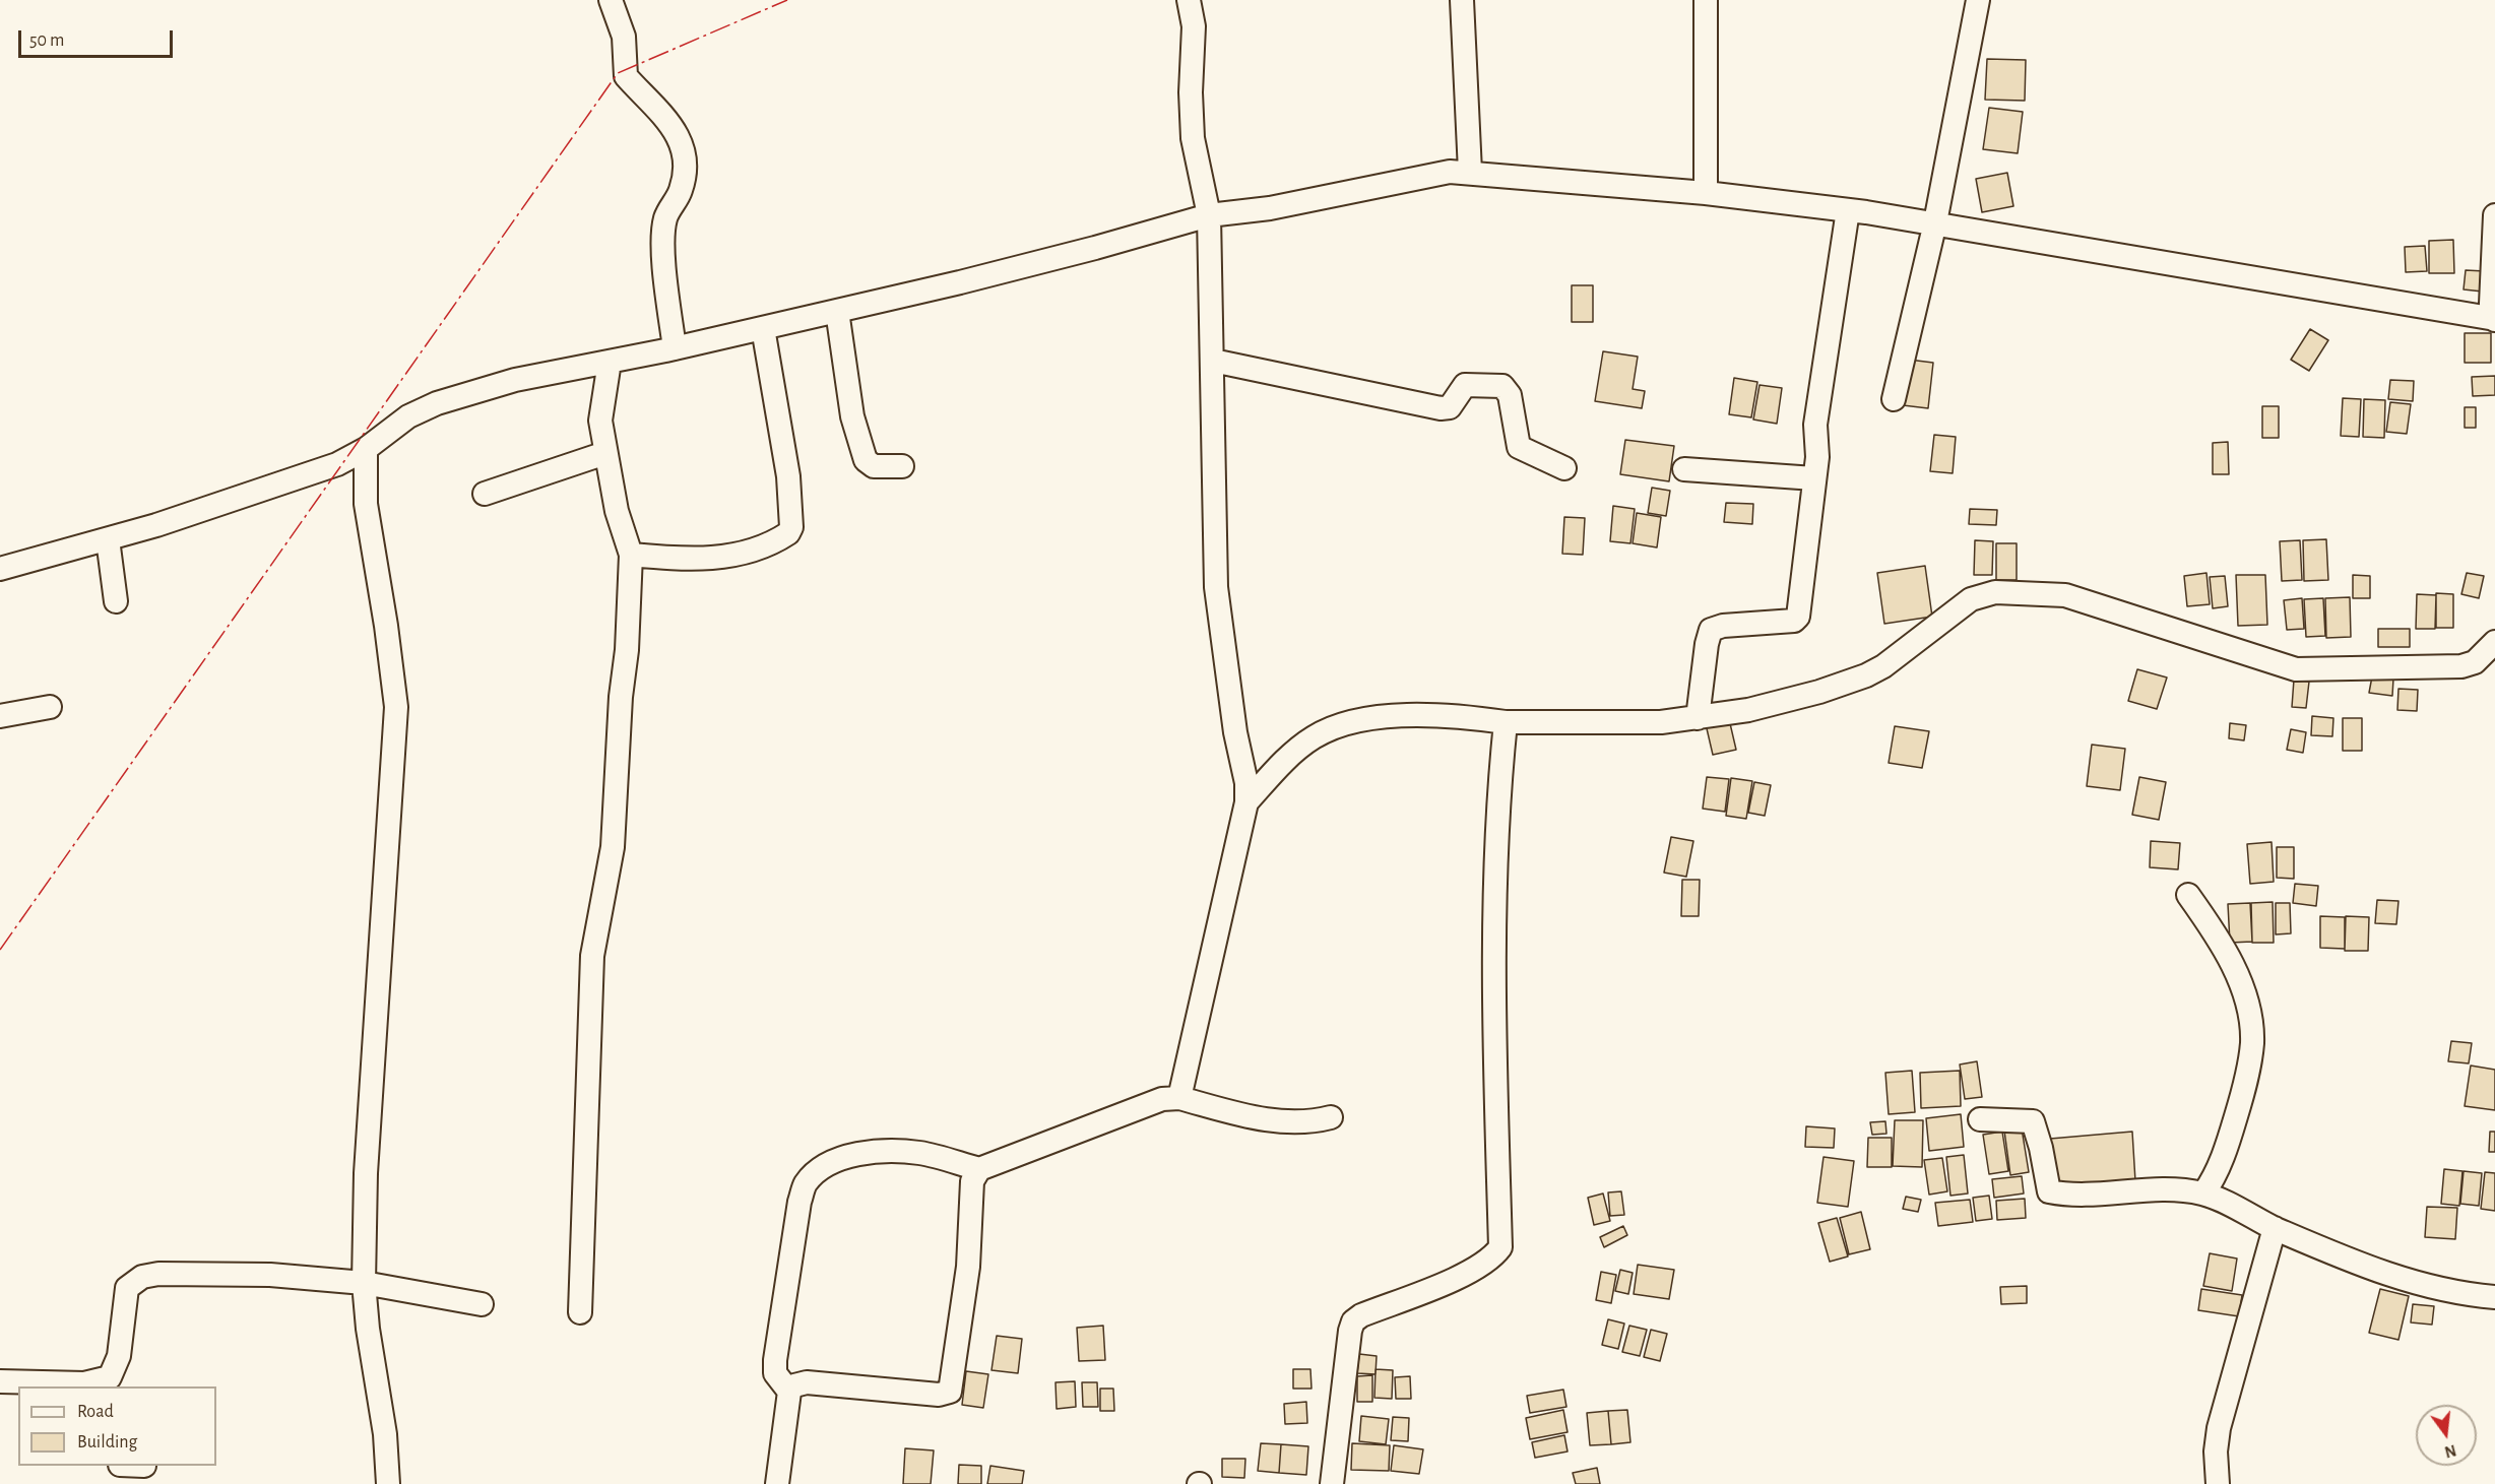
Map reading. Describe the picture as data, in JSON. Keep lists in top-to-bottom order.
{
  "legend": ["Road", "Building"],
  "scale_bar": "50 m",
  "north": "bottom"
}
